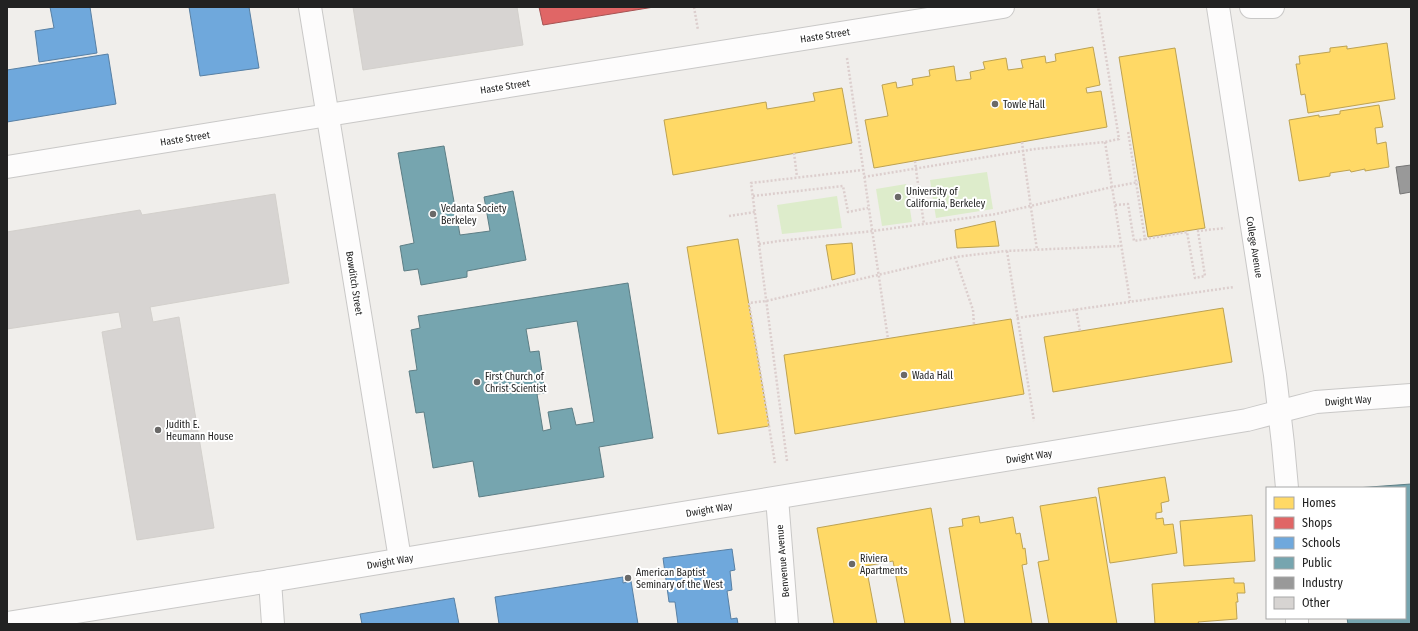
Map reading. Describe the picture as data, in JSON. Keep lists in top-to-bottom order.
{
  "streets": {
    "street": [
      "Haste Street",
      "College Avenue",
      "Bowditch Street",
      "Dwight Way",
      "Benvenue Avenue"
    ]
  },
  "crossings": [
    ["Haste Street", "Bowditch Street"],
    ["College Avenue", "Dwight Way"],
    ["Bowditch Street", "Dwight Way"],
    ["Dwight Way", "Benvenue Avenue"]
  ],
  "places": [
    "Towle Hall",
    "University of California, Berkeley",
    "Vedanta Society Berkeley",
    "Wada Hall",
    "First Church of Christ Scientist",
    "Judith E. Heumann House",
    "Riviera Apartments",
    "American Baptist Seminary of the West"
  ],
  "legend": [
    "Homes",
    "Shops",
    "Schools",
    "Public",
    "Industry",
    "Other"
  ]
}
